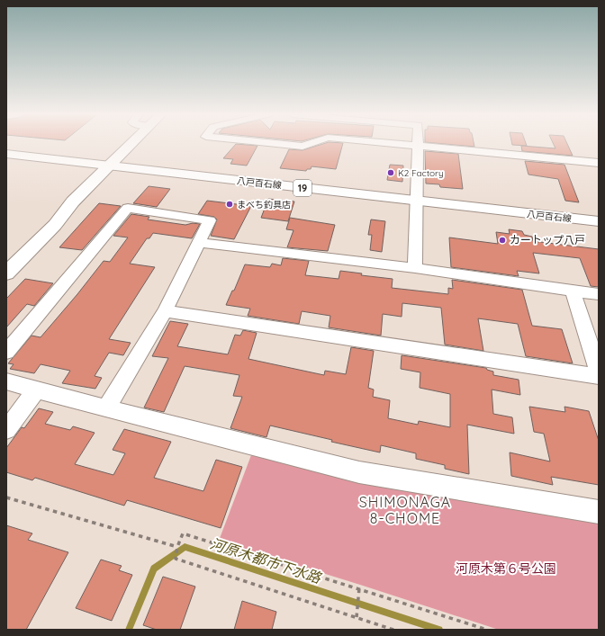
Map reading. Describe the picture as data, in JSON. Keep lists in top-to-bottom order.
{
  "streets": {
    "main road": ["八戸百石線", "19"]
  },
  "districts": ["SHIMONAGA 8-CHOME"],
  "water": ["河原木都市下水路"],
  "parks": ["河原木第６号公園"],
  "places": ["K2 Factory", "まべち釣具店", "カートップ八戸"]
}
